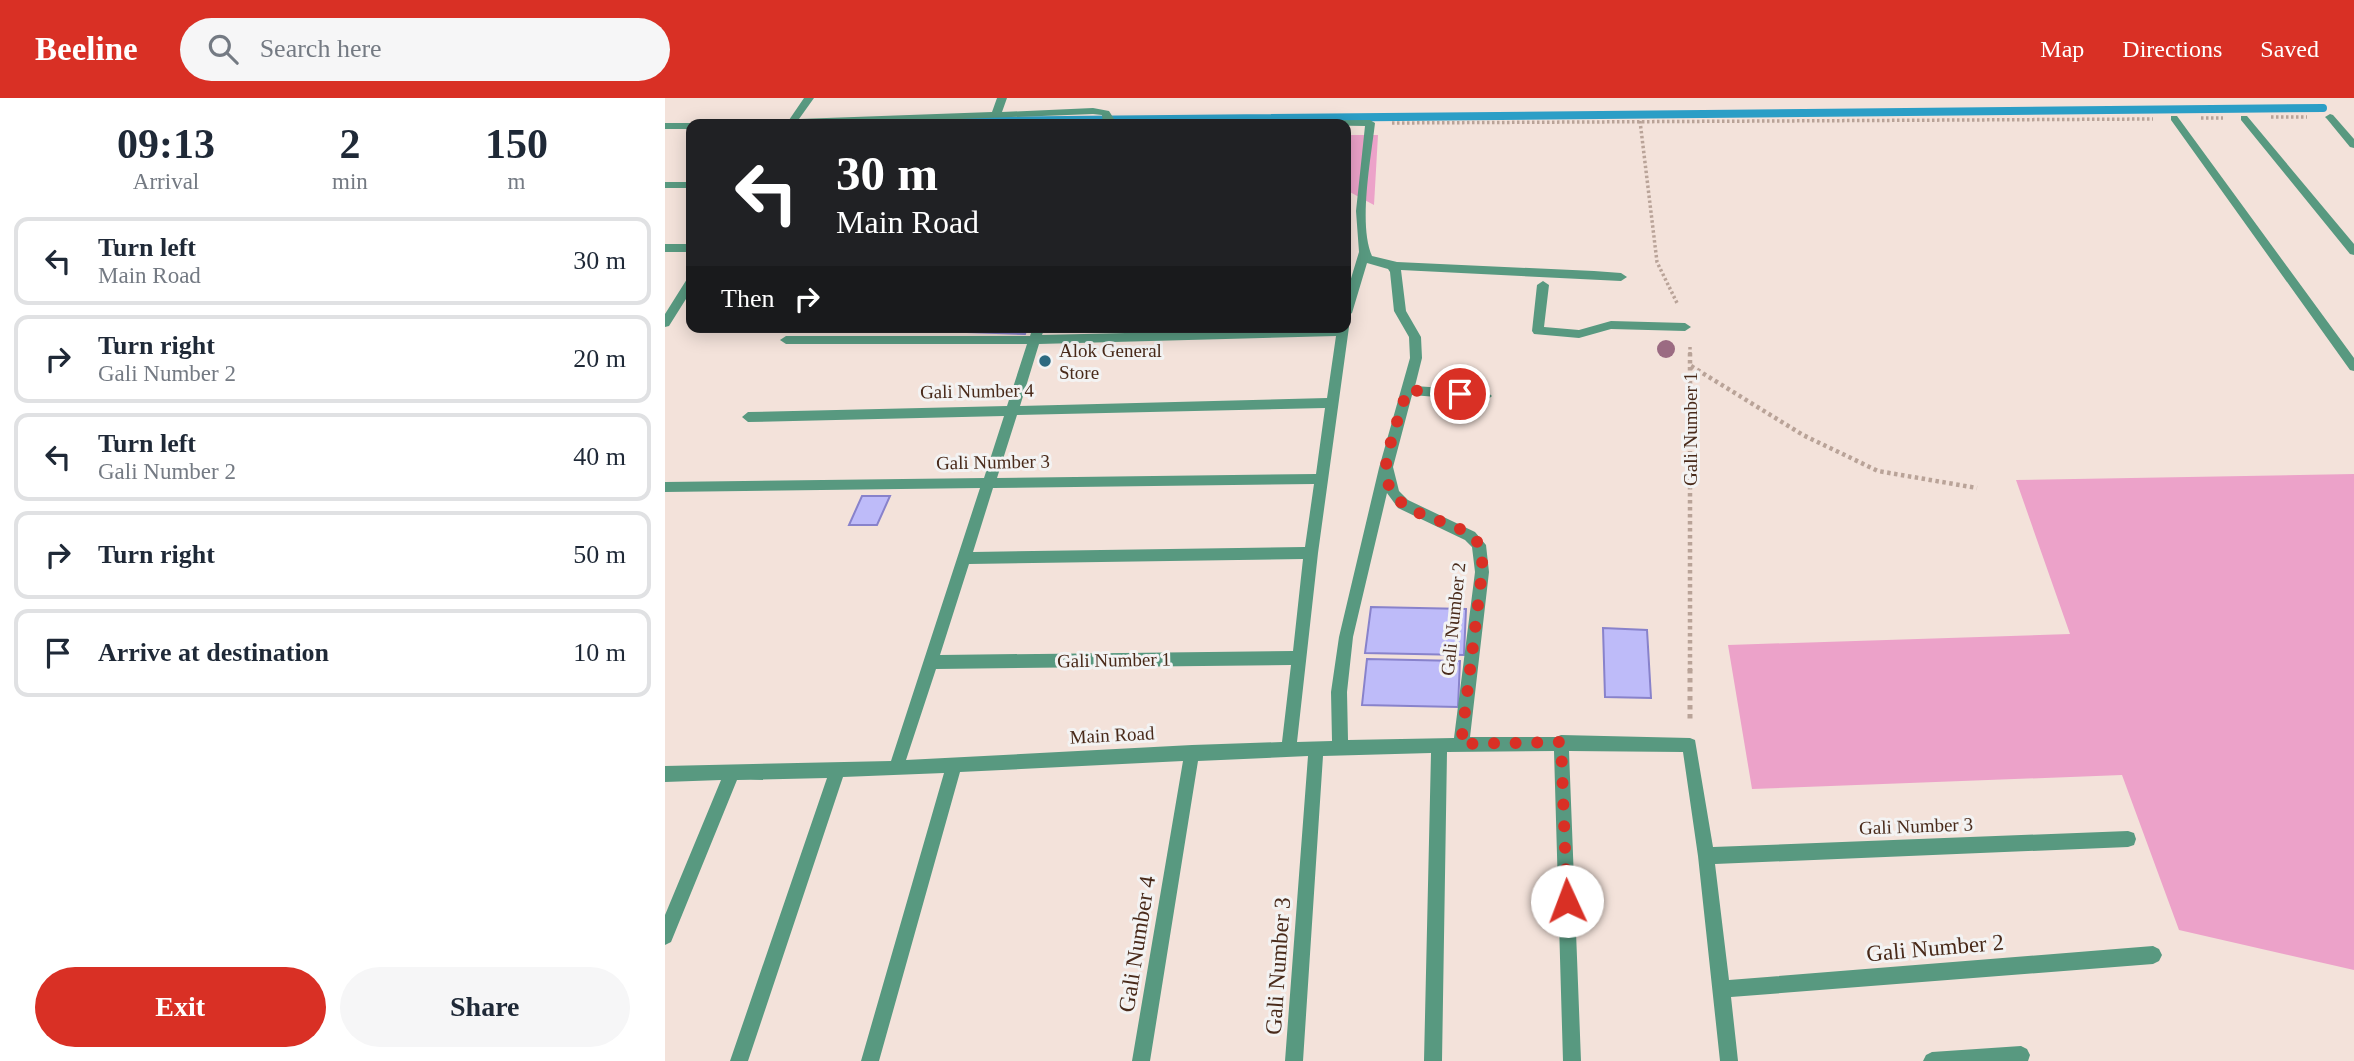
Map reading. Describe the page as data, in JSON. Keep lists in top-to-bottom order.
{
  "streets": {
    "street": [
      "Gali Number 4",
      "Gali Number 1",
      "Gali Number 3",
      "Gali Number 2",
      "Main Road"
    ]
  },
  "crossings": [
    ["Gali Number 4", "Main Road"],
    ["Gali Number 1", "Main Road"],
    ["Gali Number 3", "Main Road"],
    ["Gali Number 2", "Main Road"]
  ],
  "places": ["Alok General Store"],
  "page": {
    "header": "Beeline",
    "search": "Search here",
    "nav": ["Map", "Directions", "Saved"],
    "eta": [
      "09:13",
      "Arrival",
      "2",
      "min",
      "150",
      "m"
    ],
    "turn": ["30 m", "Main Road"],
    "list": [
      {
        "name": "Turn left",
        "note": "Main Road",
        "value": "30 m"
      },
      {
        "name": "Turn right",
        "note": "Gali Number 2",
        "value": "20 m"
      },
      {
        "name": "Turn left",
        "note": "Gali Number 2",
        "value": "40 m"
      },
      {
        "name": "Turn right",
        "value": "50 m"
      },
      {
        "name": "Arrive at destination",
        "value": "10 m"
      }
    ],
    "then": "Then",
    "buttons": ["Exit", "Share"]
  }
}
